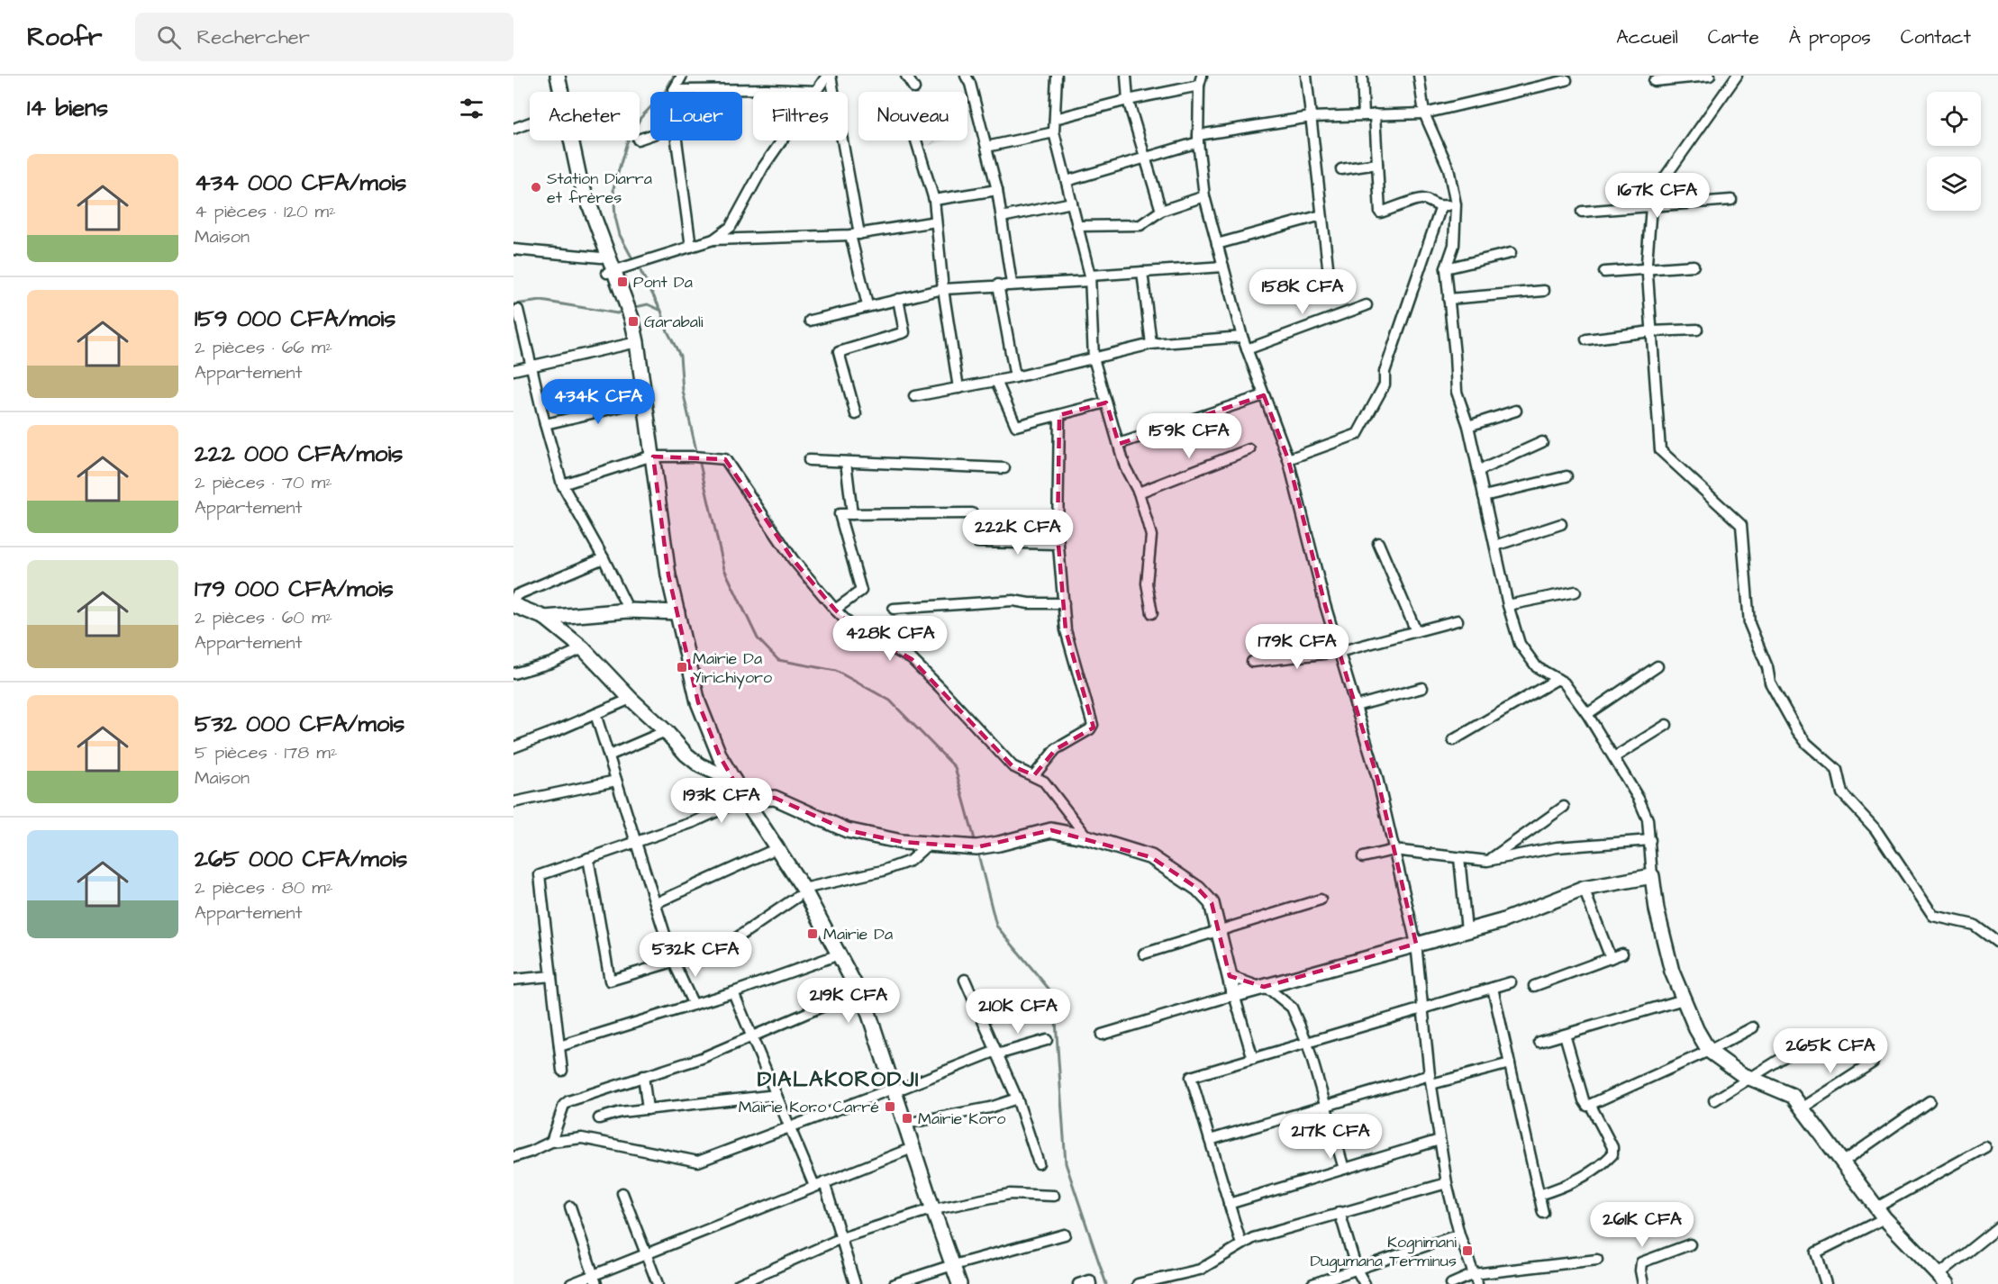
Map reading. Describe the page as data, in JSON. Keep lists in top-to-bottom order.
{
  "districts": ["DIALAKORODJI"],
  "places": {
    "other": ["Station Diarra et frères"],
    "transit": [
      "Pont Da",
      "Garabali",
      "Mairie Da Yirichiyoro",
      "Mairie Da",
      "Mairie Koro Carré",
      "Mairie Koro",
      "Kognimani Dugumana Terminus"
    ]
  },
  "page": {
    "header": "Roofr",
    "search": "Rechercher",
    "nav": [
      "Accueil",
      "Carte",
      "À propos",
      "Contact"
    ],
    "heading": "14 biens",
    "chip": [
      "Acheter",
      "Louer",
      "Filtres",
      "Nouveau"
    ],
    "list": [
      {
        "name": "434 000 CFA/mois",
        "note": "4 pièces · 120 m² · Maison"
      },
      {
        "name": "159 000 CFA/mois",
        "note": "2 pièces · 66 m² · Appartement"
      },
      {
        "name": "222 000 CFA/mois",
        "note": "2 pièces · 70 m² · Appartement"
      },
      {
        "name": "179 000 CFA/mois",
        "note": "2 pièces · 60 m² · Appartement"
      },
      {
        "name": "532 000 CFA/mois",
        "note": "5 pièces · 178 m² · Maison"
      },
      {
        "name": "265 000 CFA/mois",
        "note": "2 pièces · 80 m² · Appartement"
      }
    ],
    "price": [
      "167K CFA",
      "158K CFA",
      "434K CFA",
      "159K CFA",
      "222K CFA",
      "428K CFA",
      "179K CFA",
      "193K CFA",
      "532K CFA",
      "219K CFA",
      "210K CFA",
      "265K CFA",
      "217K CFA",
      "261K CFA"
    ]
  }
}
